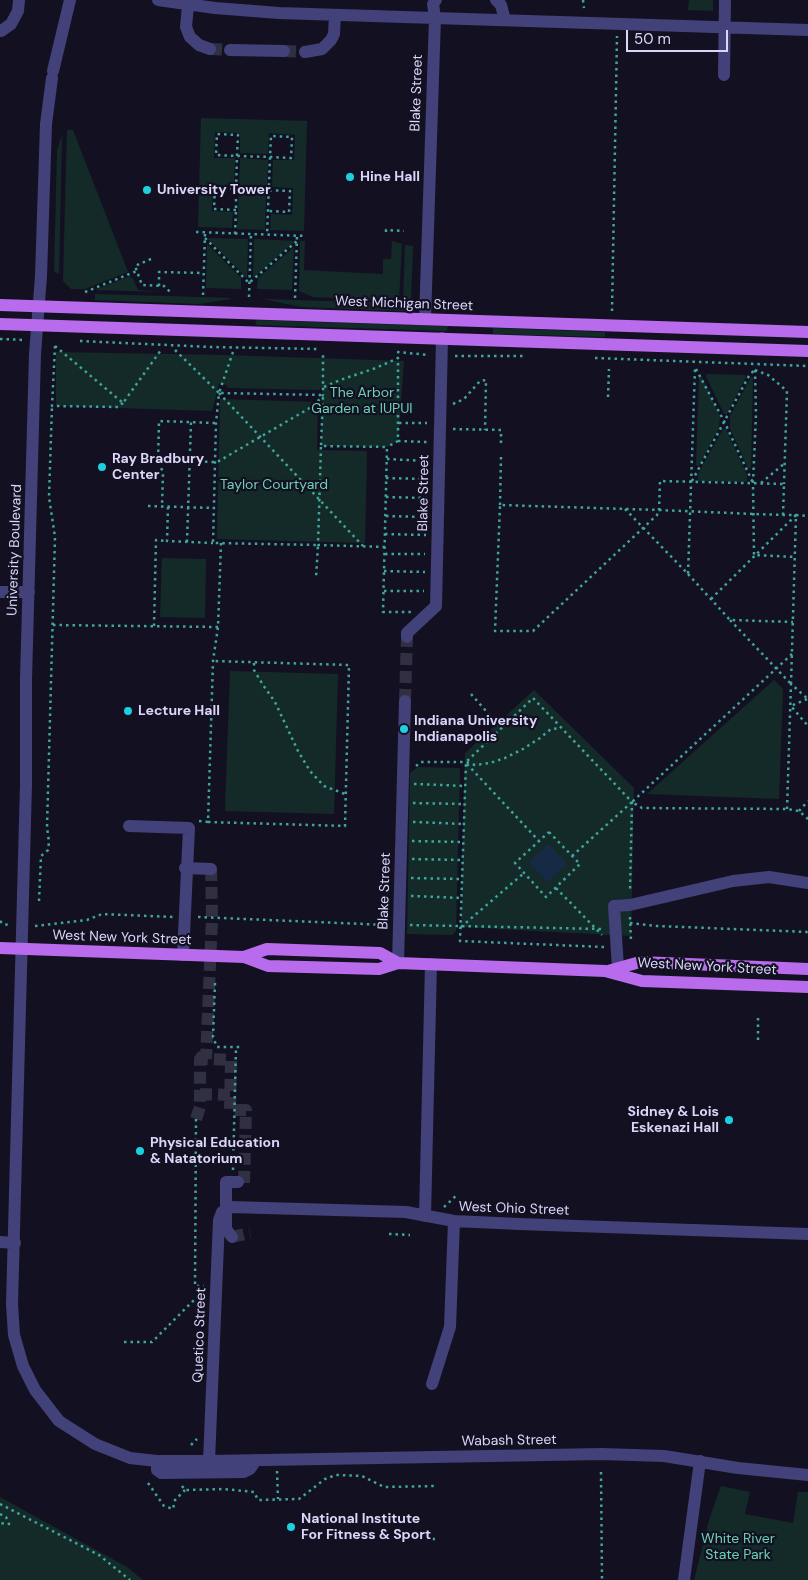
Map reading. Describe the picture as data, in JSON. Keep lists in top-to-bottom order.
{
  "streets": {
    "main road": ["West Michigan Street", "West New York Street"],
    "street": [
      "Blake Street",
      "University Boulevard",
      "West Ohio Street",
      "Quetico Street",
      "Wabash Street"
    ]
  },
  "crossings": [
    ["Blake Street", "West Michigan Street"],
    ["Blake Street", "West New York Street"],
    ["West Michigan Street", "University Boulevard"],
    ["University Boulevard", "West New York Street"],
    ["University Boulevard", "Quetico Street"],
    ["University Boulevard", "Wabash Street"],
    ["West Ohio Street", "Quetico Street"],
    ["Quetico Street", "Wabash Street"]
  ],
  "parks": ["The Arbor Garden at IUPUI", "Taylor Courtyard", "White River State Park"],
  "places": [
    "Hine Hall",
    "University Tower",
    "Ray Bradbury Center",
    "Lecture Hall",
    "Indiana University Indianapolis",
    "Sidney & Lois Eskenazi Hall",
    "Physical Education & Natatorium",
    "National Institute For Fitness & Sport"
  ],
  "scale_bar": "50 m"
}
